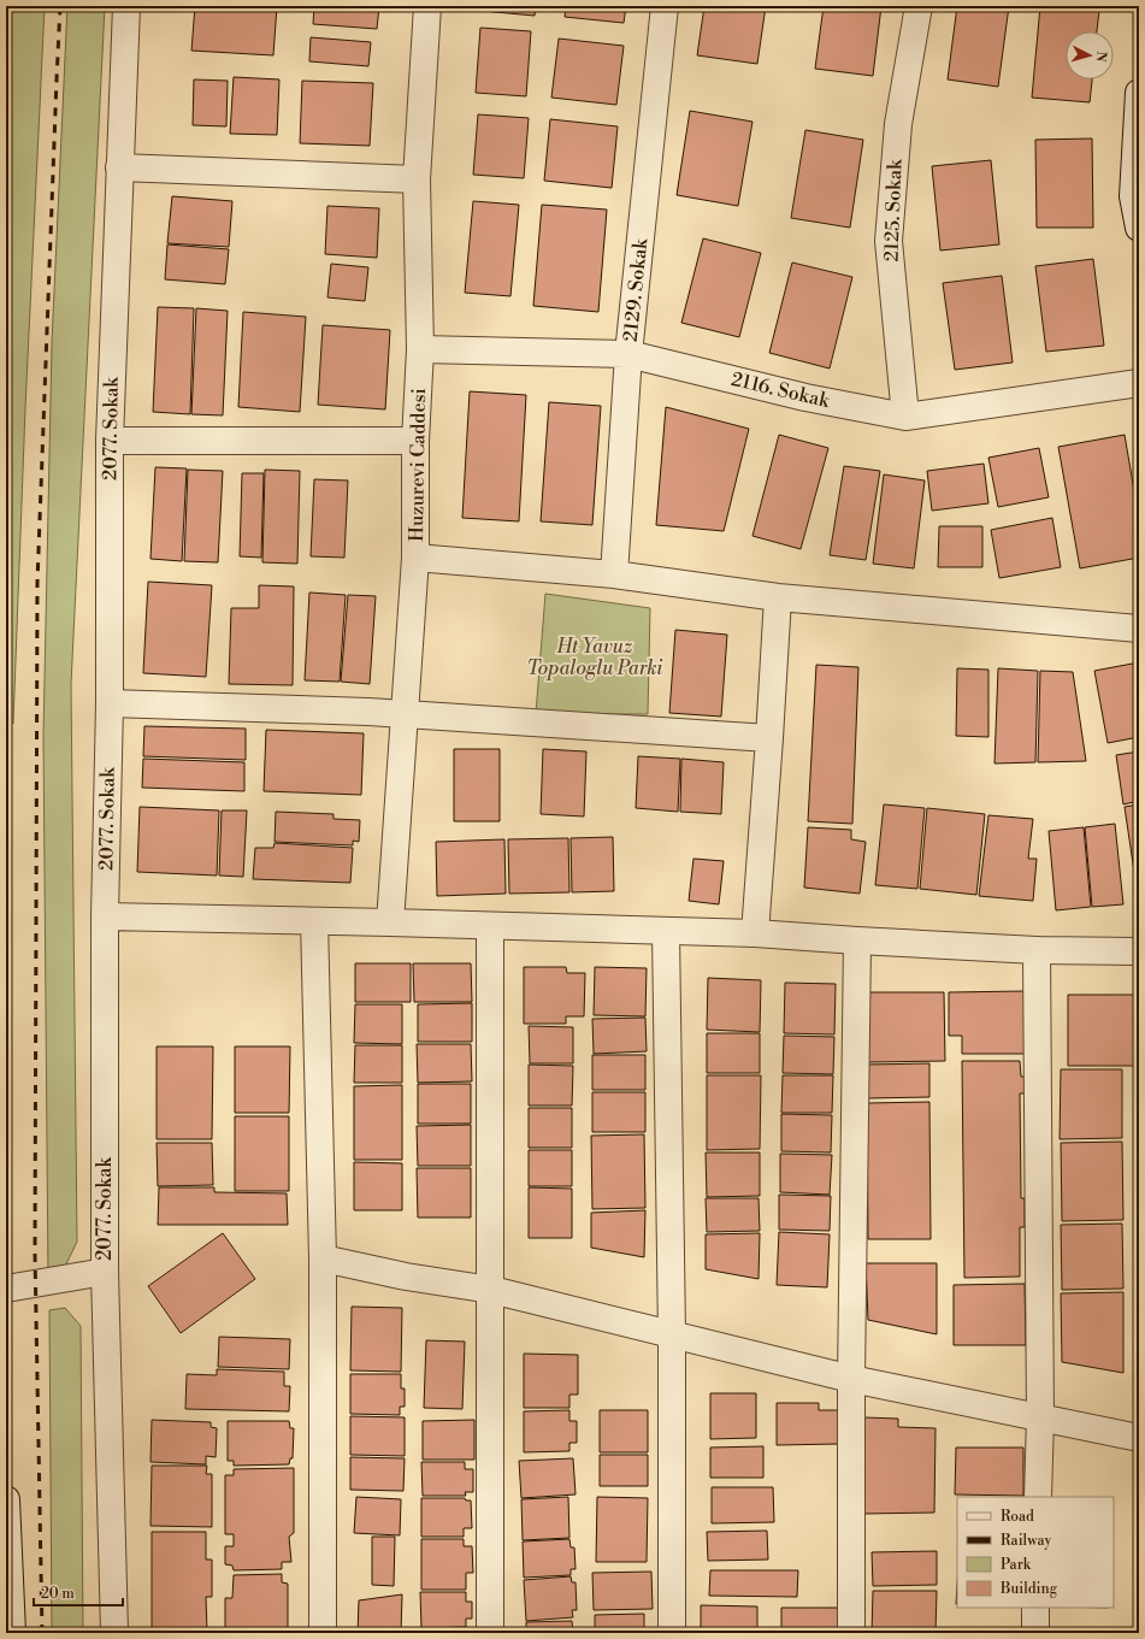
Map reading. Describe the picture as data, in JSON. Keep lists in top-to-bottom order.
{
  "streets": {
    "street": [
      "2125. Sokak",
      "2129. Sokak",
      "2116. Sokak",
      "2077. Sokak",
      "Huzurevi Caddesi"
    ]
  },
  "crossings": [
    ["2125. Sokak", "2116. Sokak"],
    ["2129. Sokak", "2116. Sokak"],
    ["2116. Sokak", "Huzurevi Caddesi"]
  ],
  "parks": ["Ht Yavuz Topaloglu Parki"],
  "legend": [
    "Road",
    "Railway",
    "Park",
    "Building"
  ],
  "scale_bar": "20 m",
  "north": "right"
}
